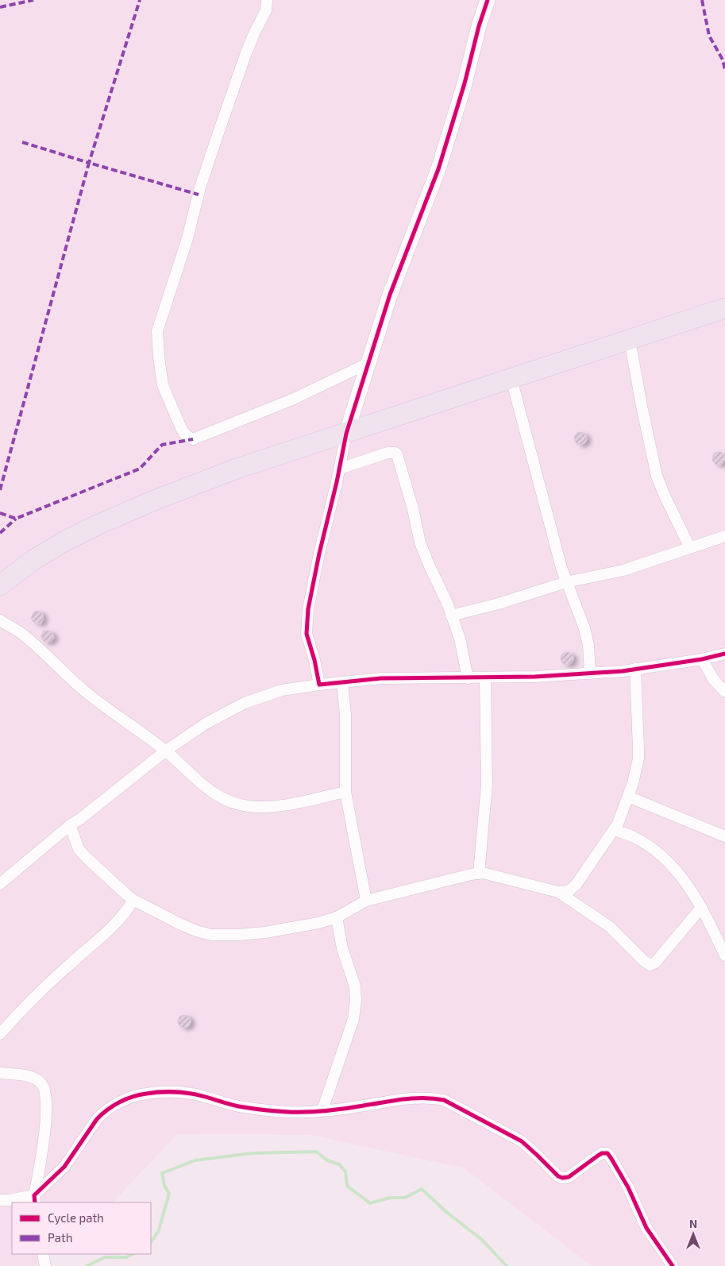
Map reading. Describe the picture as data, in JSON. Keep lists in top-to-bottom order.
{
  "legend": ["Cycle path", "Path"],
  "north": "top"
}
